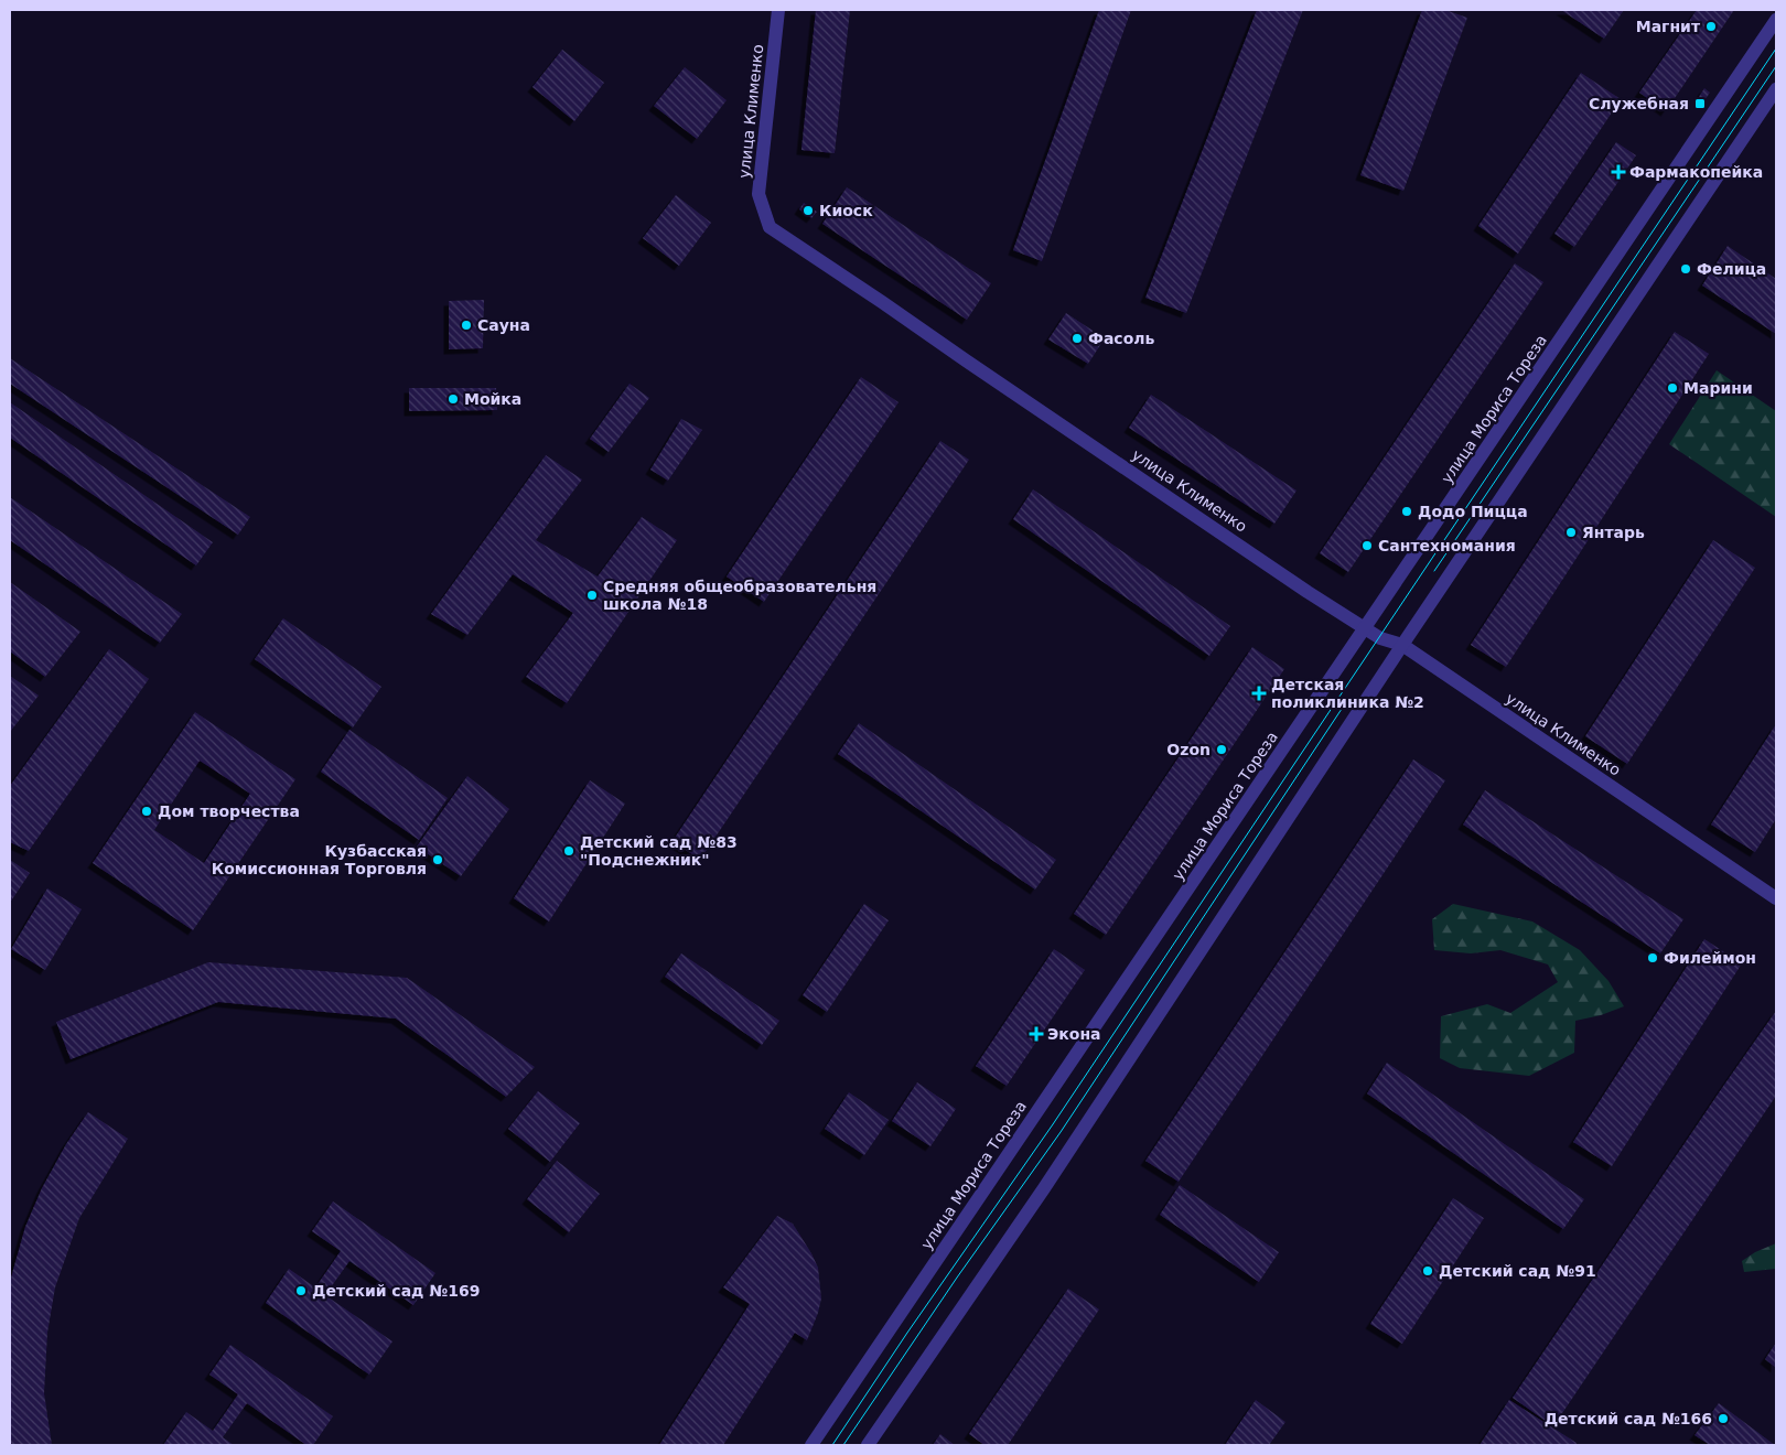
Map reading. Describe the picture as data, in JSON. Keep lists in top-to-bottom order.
{
  "streets": {
    "street": ["улица Клименко", "улица Мориса Тореза"]
  },
  "crossings": [
    ["улица Клименко", "улица Мориса Тореза"]
  ],
  "places": {
    "other": [
      "Магнит",
      "Киоск",
      "Фелица",
      "Сауна",
      "Фасоль",
      "Марини",
      "Мойка",
      "Додо Пицца",
      "Янтарь",
      "Сантехномания",
      "Средняя общеобразовательня школа №18",
      "Ozon",
      "Дом творчества",
      "Детский сад №83 \"Подснежник\"",
      "Кузбасская Комиссионная Торговля",
      "Филеймон",
      "Детский сад №91",
      "Детский сад №169",
      "Детский сад №166"
    ],
    "transit": ["Служебная"],
    "health": ["Фармакопейка", "Детская поликлиника №2", "Экона"]
  }
}
